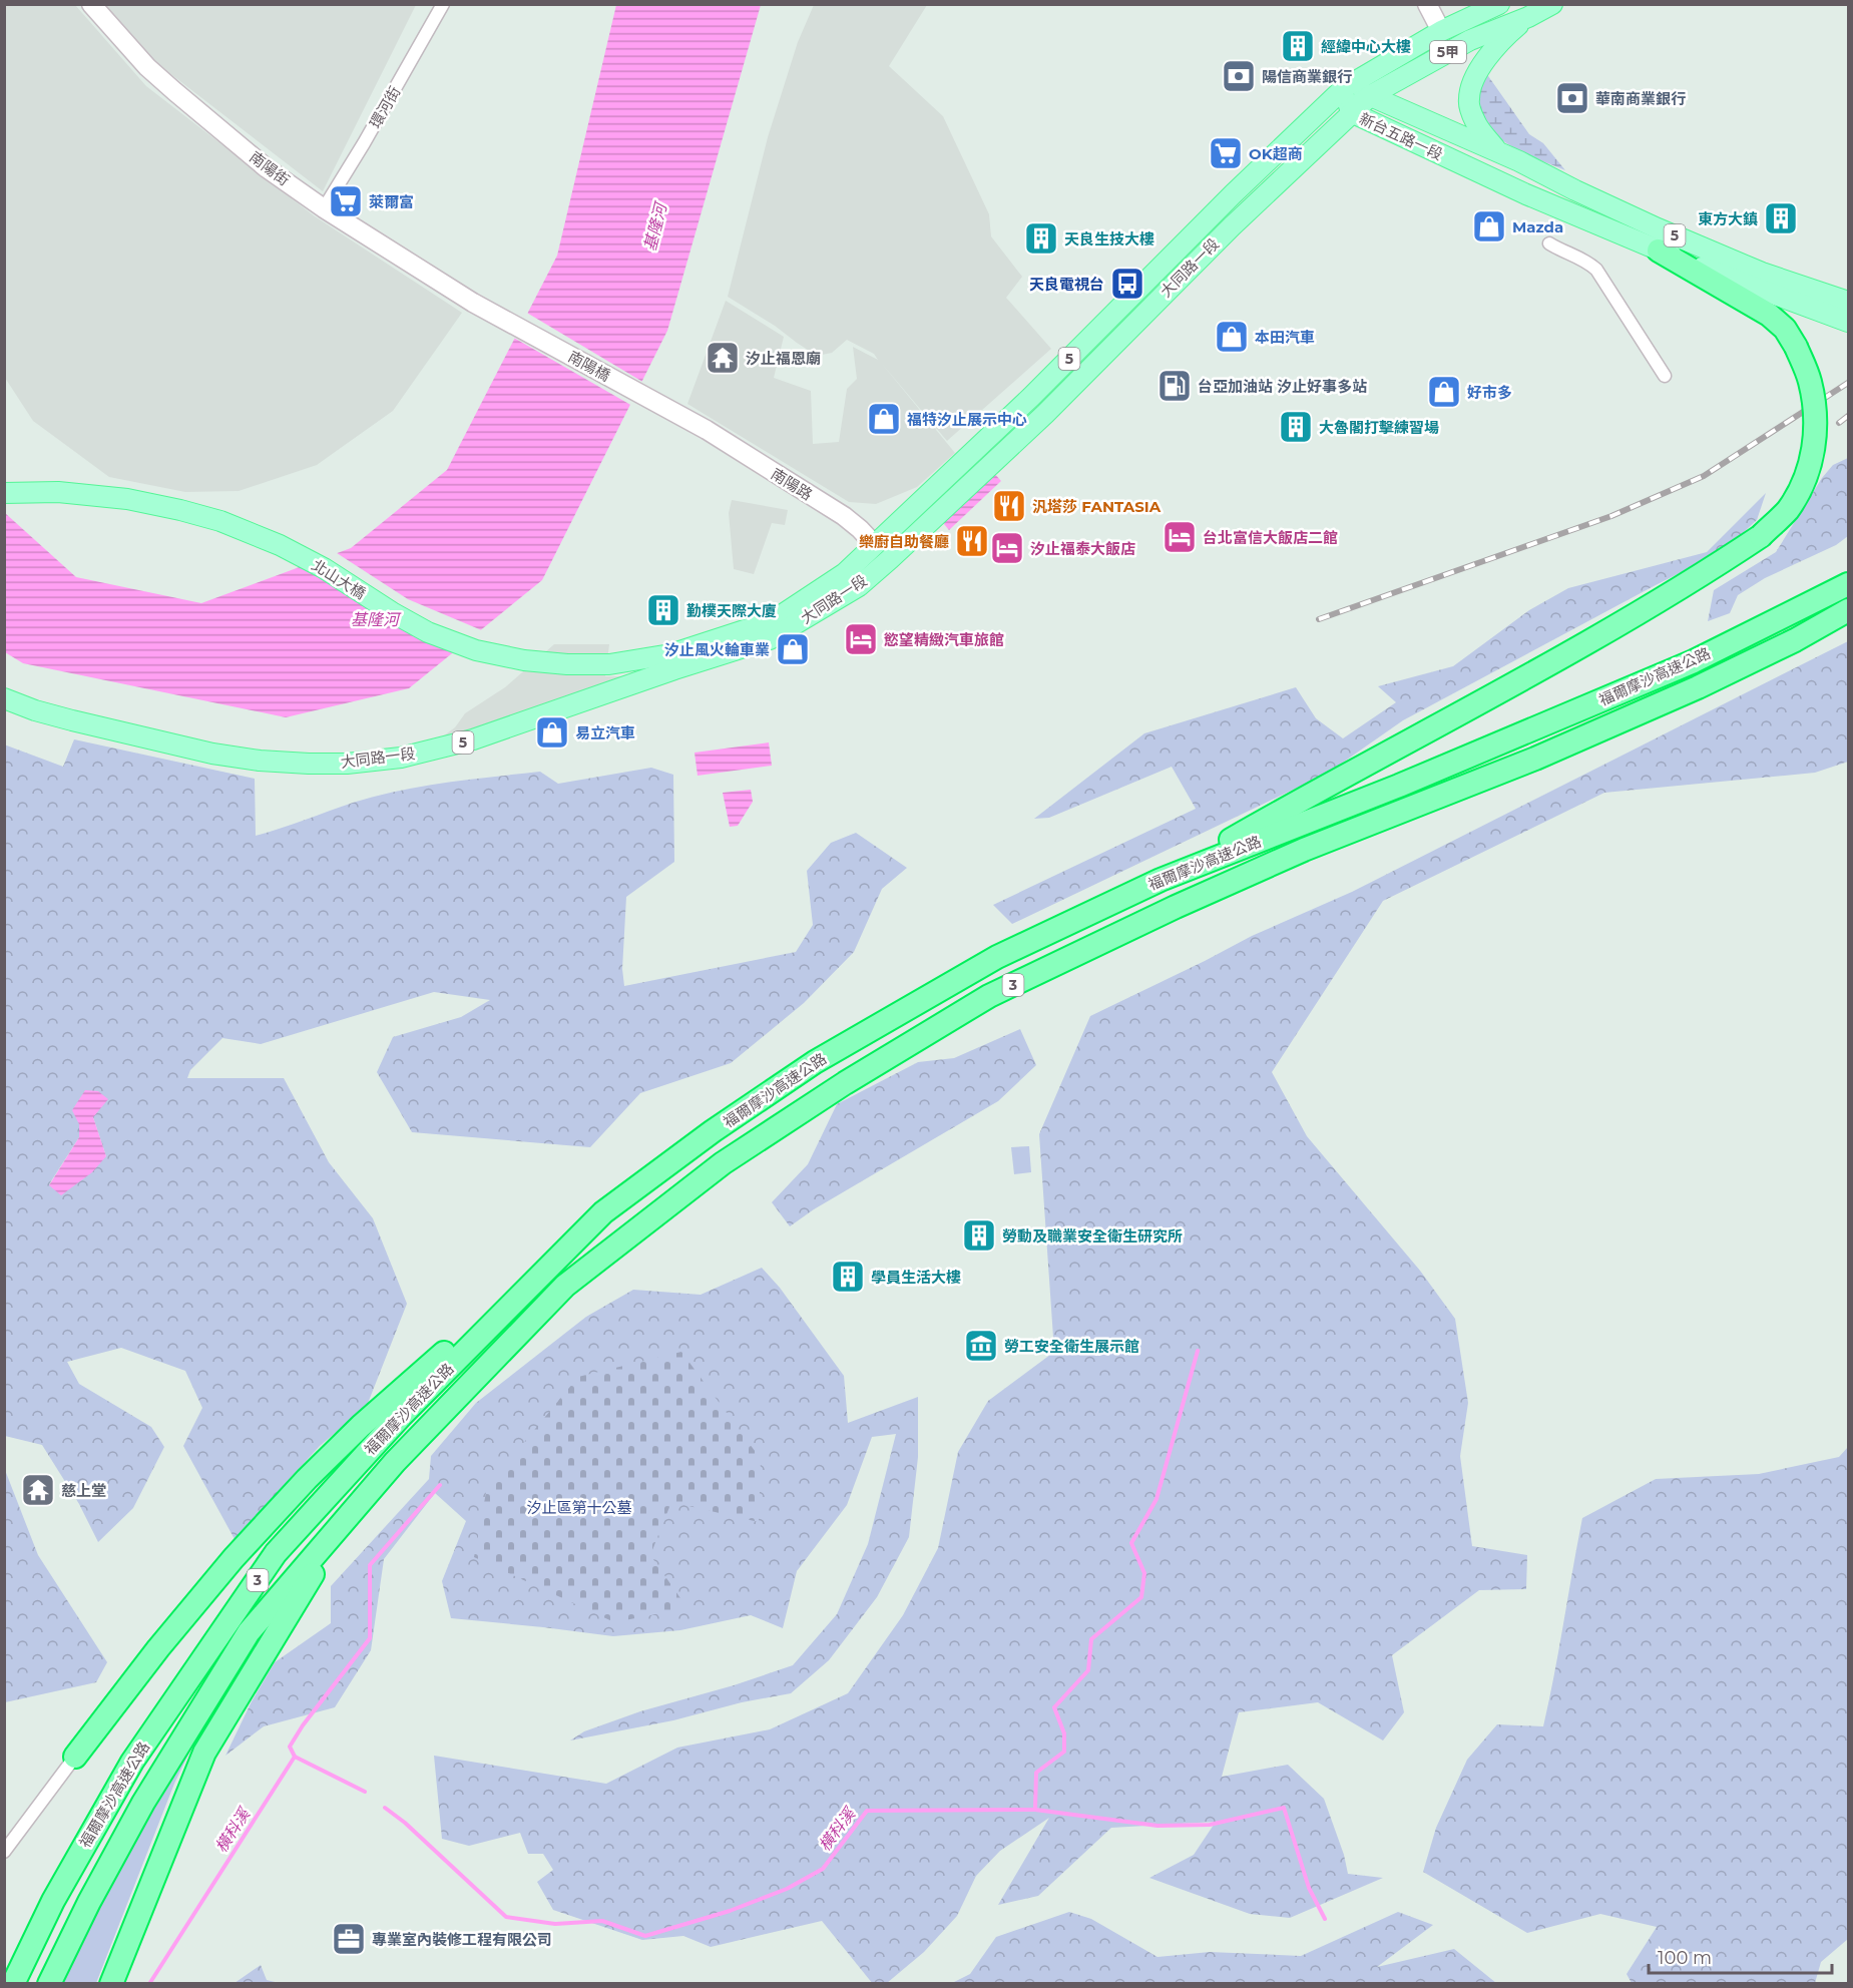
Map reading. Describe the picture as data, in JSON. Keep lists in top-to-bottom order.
{
  "streets": {
    "highway": ["福爾摩沙高速公路", "3"],
    "main road": [
      "5甲",
      "新台五路一段",
      "5",
      "大同路一段",
      "北山大橋"
    ],
    "street": [
      "環河街",
      "南陽街",
      "南陽橋",
      "南陽路"
    ]
  },
  "crossings": [
    ["環河街", "南陽街"],
    ["新台五路一段", "大同路一段"],
    ["南陽街", "南陽橋"],
    ["大同路一段", "南陽路"],
    ["大同路一段", "北山大橋"],
    ["南陽橋", "南陽路"]
  ],
  "water": ["基隆河", "橫科溪"],
  "parks": ["汐止區第十公墓"],
  "places": {
    "building": [
      "經緯中心大樓",
      "東方大鎮",
      "天良生技大樓",
      "大魯閣打擊練習場",
      "勤樸天際大廈",
      "勞動及職業安全衛生研究所",
      "學員生活大樓"
    ],
    "bank": ["陽信商業銀行", "華南商業銀行"],
    "supermarket": ["OK超商", "萊爾富"],
    "shop": [
      "Mazda",
      "本田汽車",
      "好市多",
      "福特汐止展示中心",
      "汐止風火輪車業",
      "易立汽車"
    ],
    "bus stop": ["天良電視台"],
    "temple": ["汐止福恩廟", "慈上堂"],
    "fuel station": ["台亞加油站 汐止好事多站"],
    "restaurant": ["汎塔莎 FANTASIA", "樂廚自助餐廳"],
    "hotel": ["台北富信大飯店二館", "汐止福泰大飯店", "慾望精緻汽車旅館"],
    "museum": ["勞工安全衛生展示館"],
    "office": ["專業室內裝修工程有限公司"]
  },
  "scale_bar": "100 m"
}
